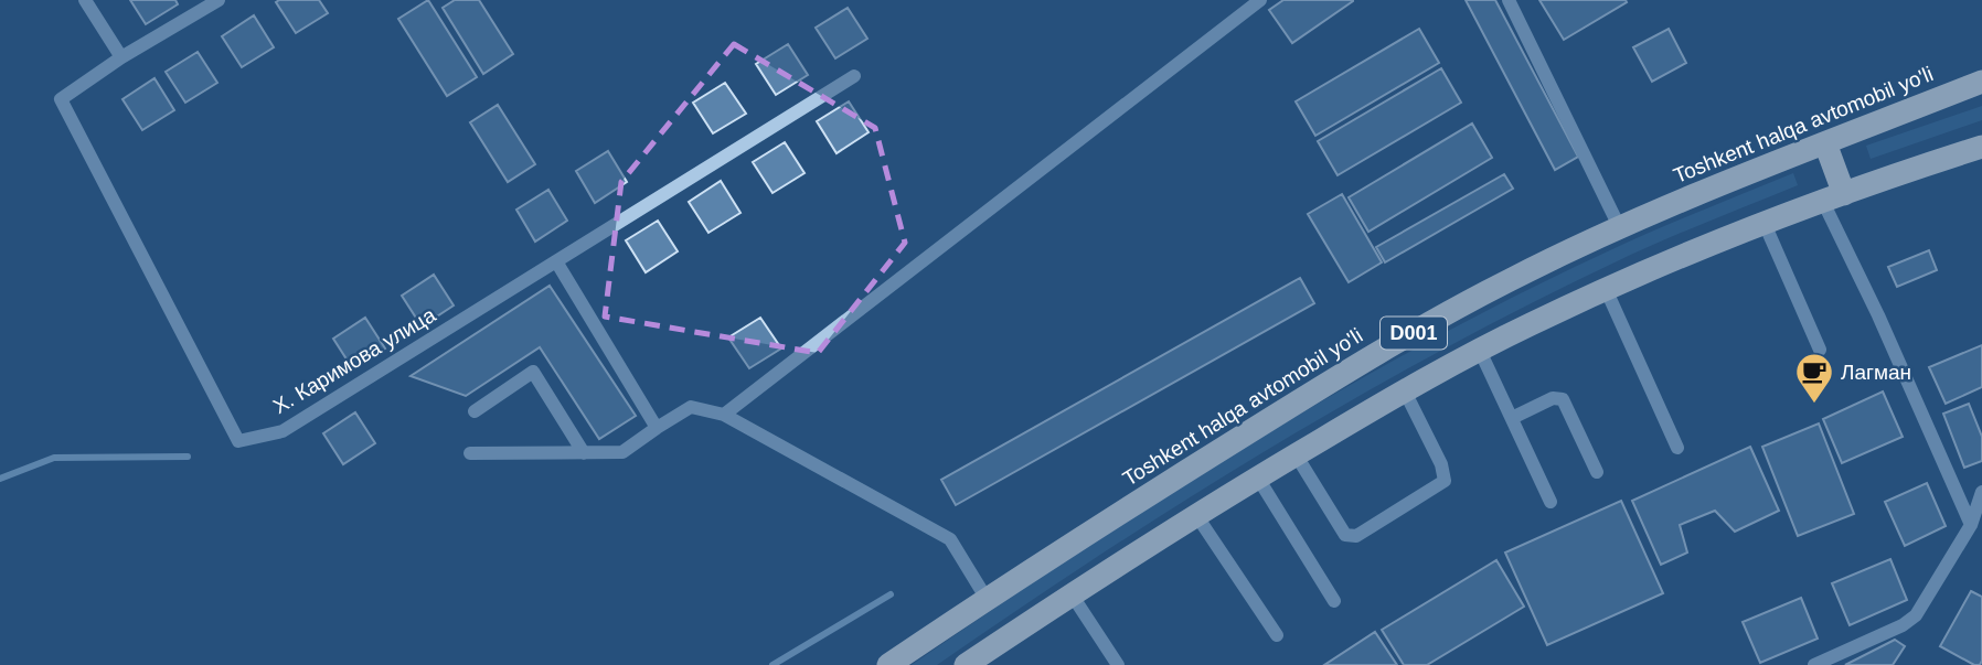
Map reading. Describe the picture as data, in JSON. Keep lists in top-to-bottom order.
{
  "streets": {
    "highway": ["Toshkent halqa avtomobil yo'li", "D001"],
    "street": ["Х. Каримова улица"]
  },
  "places": {
    "cafe": ["Лагман"]
  }
}
